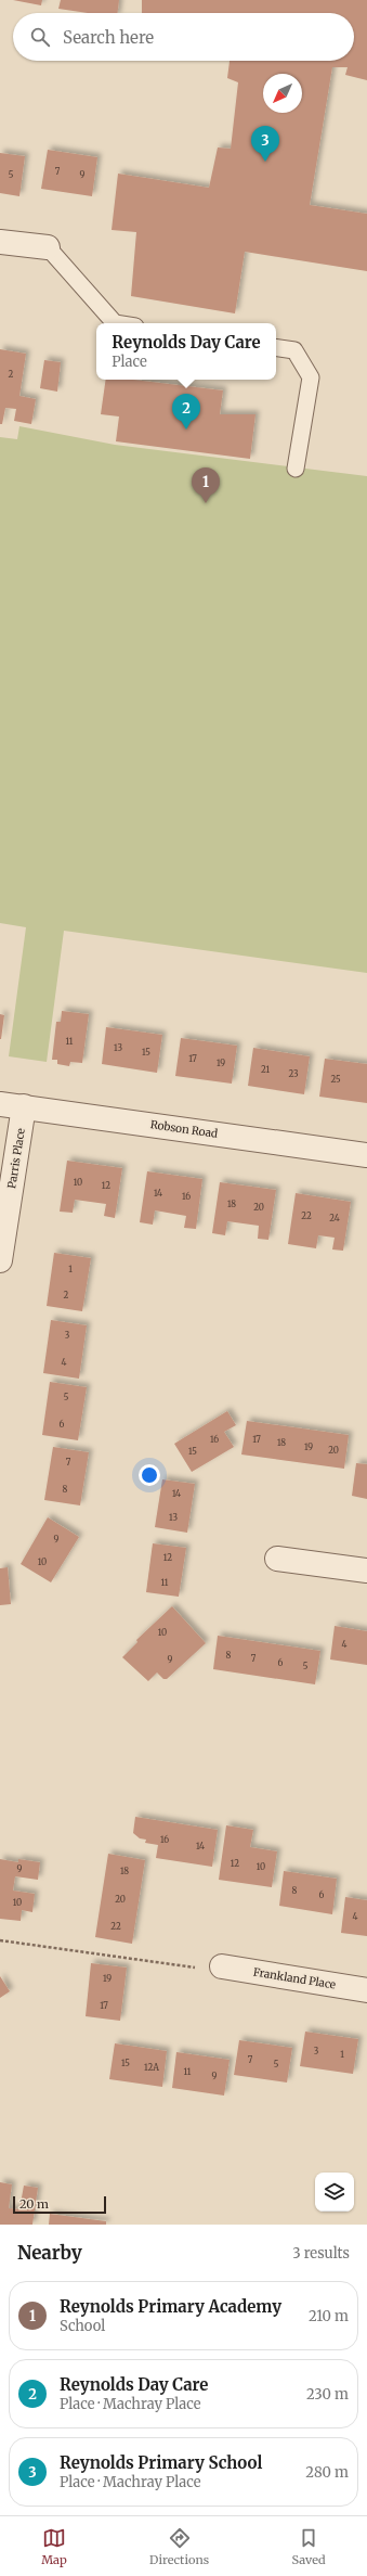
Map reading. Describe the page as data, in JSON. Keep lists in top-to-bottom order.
{
  "streets": {
    "street": ["Robson Road", "Parris Place", "Frankland Place"]
  },
  "crossings": [
    ["Robson Road", "Parris Place"]
  ],
  "house_numbers": [
    "7",
    "5",
    "9",
    "2",
    "11",
    "13",
    "15",
    "17",
    "19",
    "21",
    "23",
    "25",
    "10",
    "12",
    "14",
    "16",
    "18",
    "20",
    "22",
    "24",
    "1",
    "2",
    "3",
    "4",
    "5",
    "6",
    "16",
    "17",
    "18",
    "19",
    "20",
    "15",
    "7",
    "8",
    "14",
    "13",
    "9",
    "12",
    "10",
    "11",
    "10",
    "4",
    "8",
    "7",
    "9",
    "6",
    "5",
    "16",
    "14",
    "12",
    "10",
    "9",
    "18",
    "8",
    "6",
    "20",
    "10",
    "4",
    "22",
    "19",
    "17",
    "3",
    "1",
    "7",
    "15",
    "5",
    "12A",
    "11",
    "9"
  ],
  "scale_bar": "20 m",
  "north": "bottom left",
  "page": {
    "search": "Search here",
    "pins": ["3", "2", "1"],
    "popup": ["Reynolds Day Care", "Place"],
    "scale": "20 m",
    "heading": ["Nearby", "3 results"],
    "list": [
      {
        "mark": "1",
        "name": "Reynolds Primary Academy",
        "note": "School",
        "value": "210 m"
      },
      {
        "mark": "2",
        "name": "Reynolds Day Care",
        "note": "Place · Machray Place",
        "value": "230 m"
      },
      {
        "mark": "3",
        "name": "Reynolds Primary School",
        "note": "Place · Machray Place",
        "value": "280 m"
      }
    ],
    "nav": ["Map", "Directions", "Saved"]
  }
}
